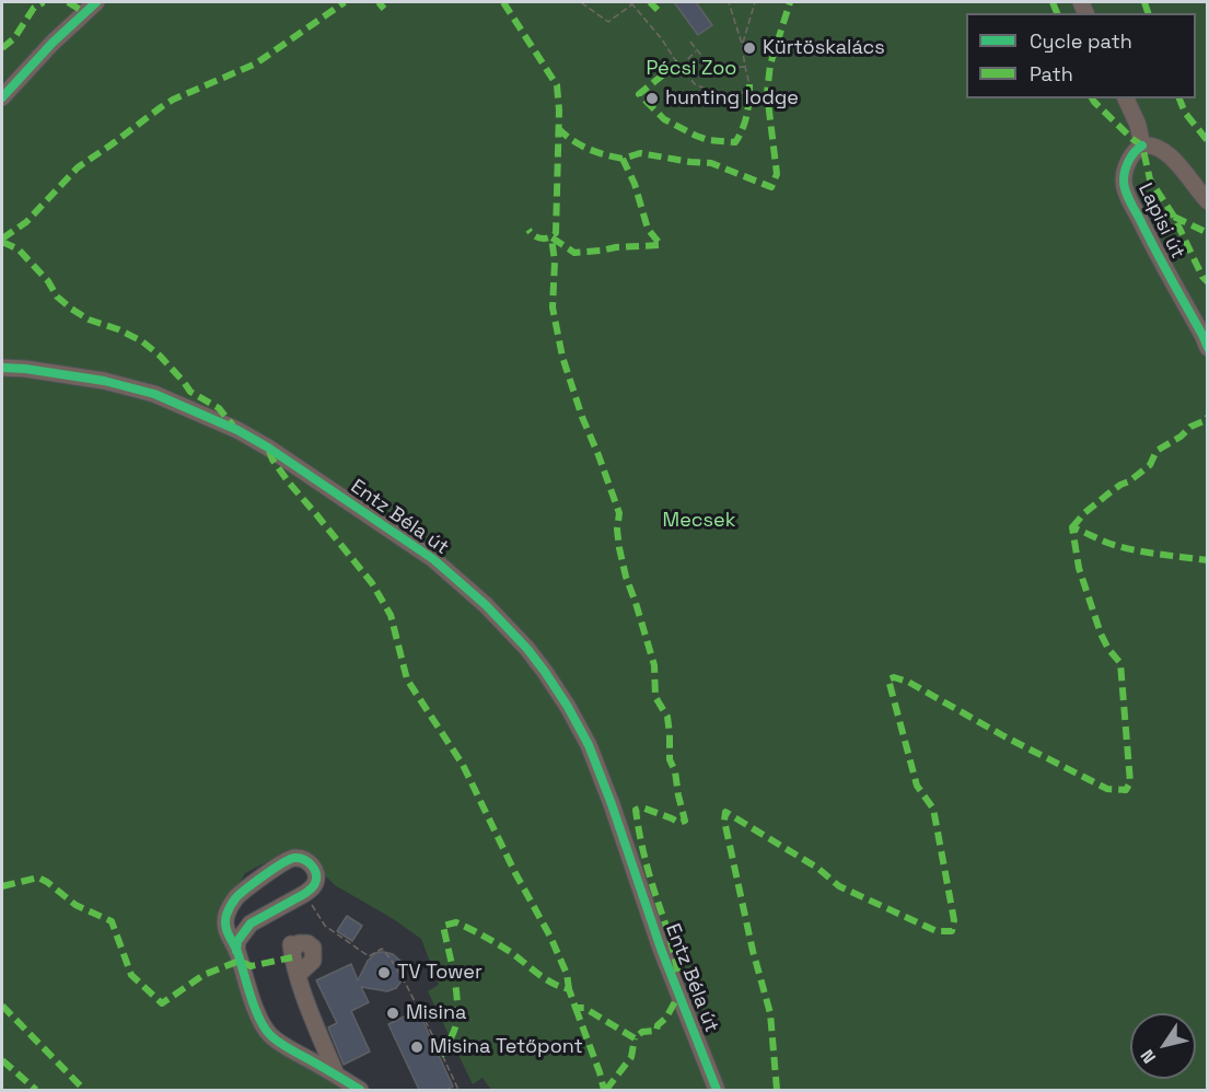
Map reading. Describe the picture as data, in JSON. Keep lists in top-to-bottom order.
{
  "streets": {
    "street": ["Lapisi út", "Entz Béla út"]
  },
  "parks": ["Pécsi Zoo", "Mecsek"],
  "places": [
    "Kürtöskalács",
    "hunting lodge",
    "TV Tower",
    "Misina",
    "Misina Tetőpont"
  ],
  "legend": ["Cycle path", "Path"],
  "north": "bottom left"
}
